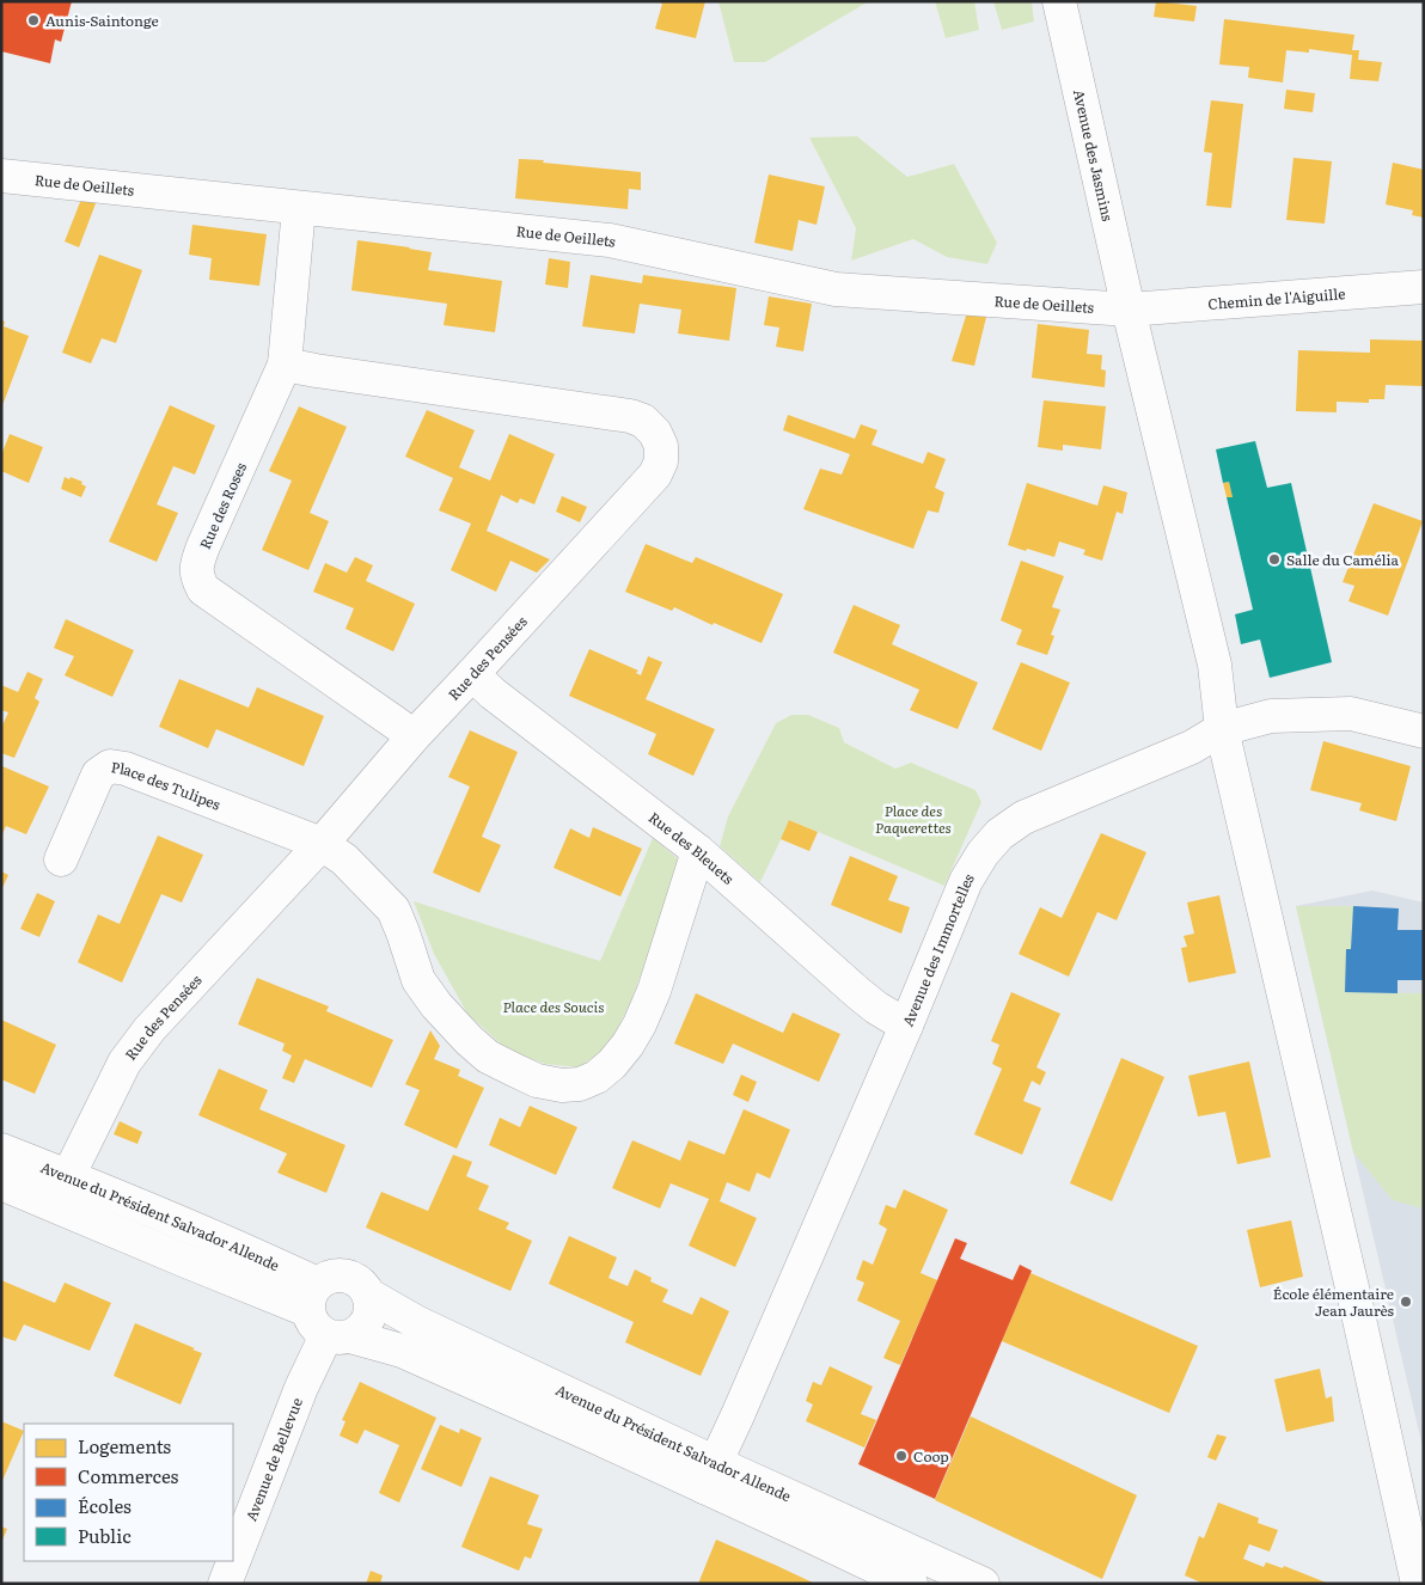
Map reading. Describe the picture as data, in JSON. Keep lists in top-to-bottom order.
{
  "streets": {
    "street": [
      "Avenue des Jasmins",
      "Rue de Oeillets",
      "Chemin de l'Aiguille",
      "Rue des Roses",
      "Rue des Pensées",
      "Place des Tulipes",
      "Rue des Bleuets",
      "Avenue des Immortelles",
      "Avenue du Président Salvador Allende",
      "Avenue de Bellevue"
    ]
  },
  "crossings": [
    ["Avenue des Jasmins", "Rue de Oeillets"],
    ["Avenue des Jasmins", "Chemin de l'Aiguille"],
    ["Avenue des Jasmins", "Avenue des Immortelles"],
    ["Rue de Oeillets", "Chemin de l'Aiguille"],
    ["Rue de Oeillets", "Rue des Roses"],
    ["Rue des Roses", "Rue des Pensées"],
    ["Rue des Pensées", "Place des Tulipes"],
    ["Rue des Pensées", "Rue des Bleuets"],
    ["Rue des Pensées", "Avenue du Président Salvador Allende"],
    ["Rue des Bleuets", "Avenue des Immortelles"],
    ["Avenue des Immortelles", "Avenue du Président Salvador Allende"],
    ["Avenue du Président Salvador Allende", "Avenue de Bellevue"]
  ],
  "parks": ["Place des Paquerettes", "Place des Soucis"],
  "places": [
    "Aunis-Saintonge",
    "Salle du Camélia",
    "École élémentaire Jean Jaurès",
    "Coop"
  ],
  "legend": [
    "Logements",
    "Commerces",
    "Écoles",
    "Public"
  ]
}
